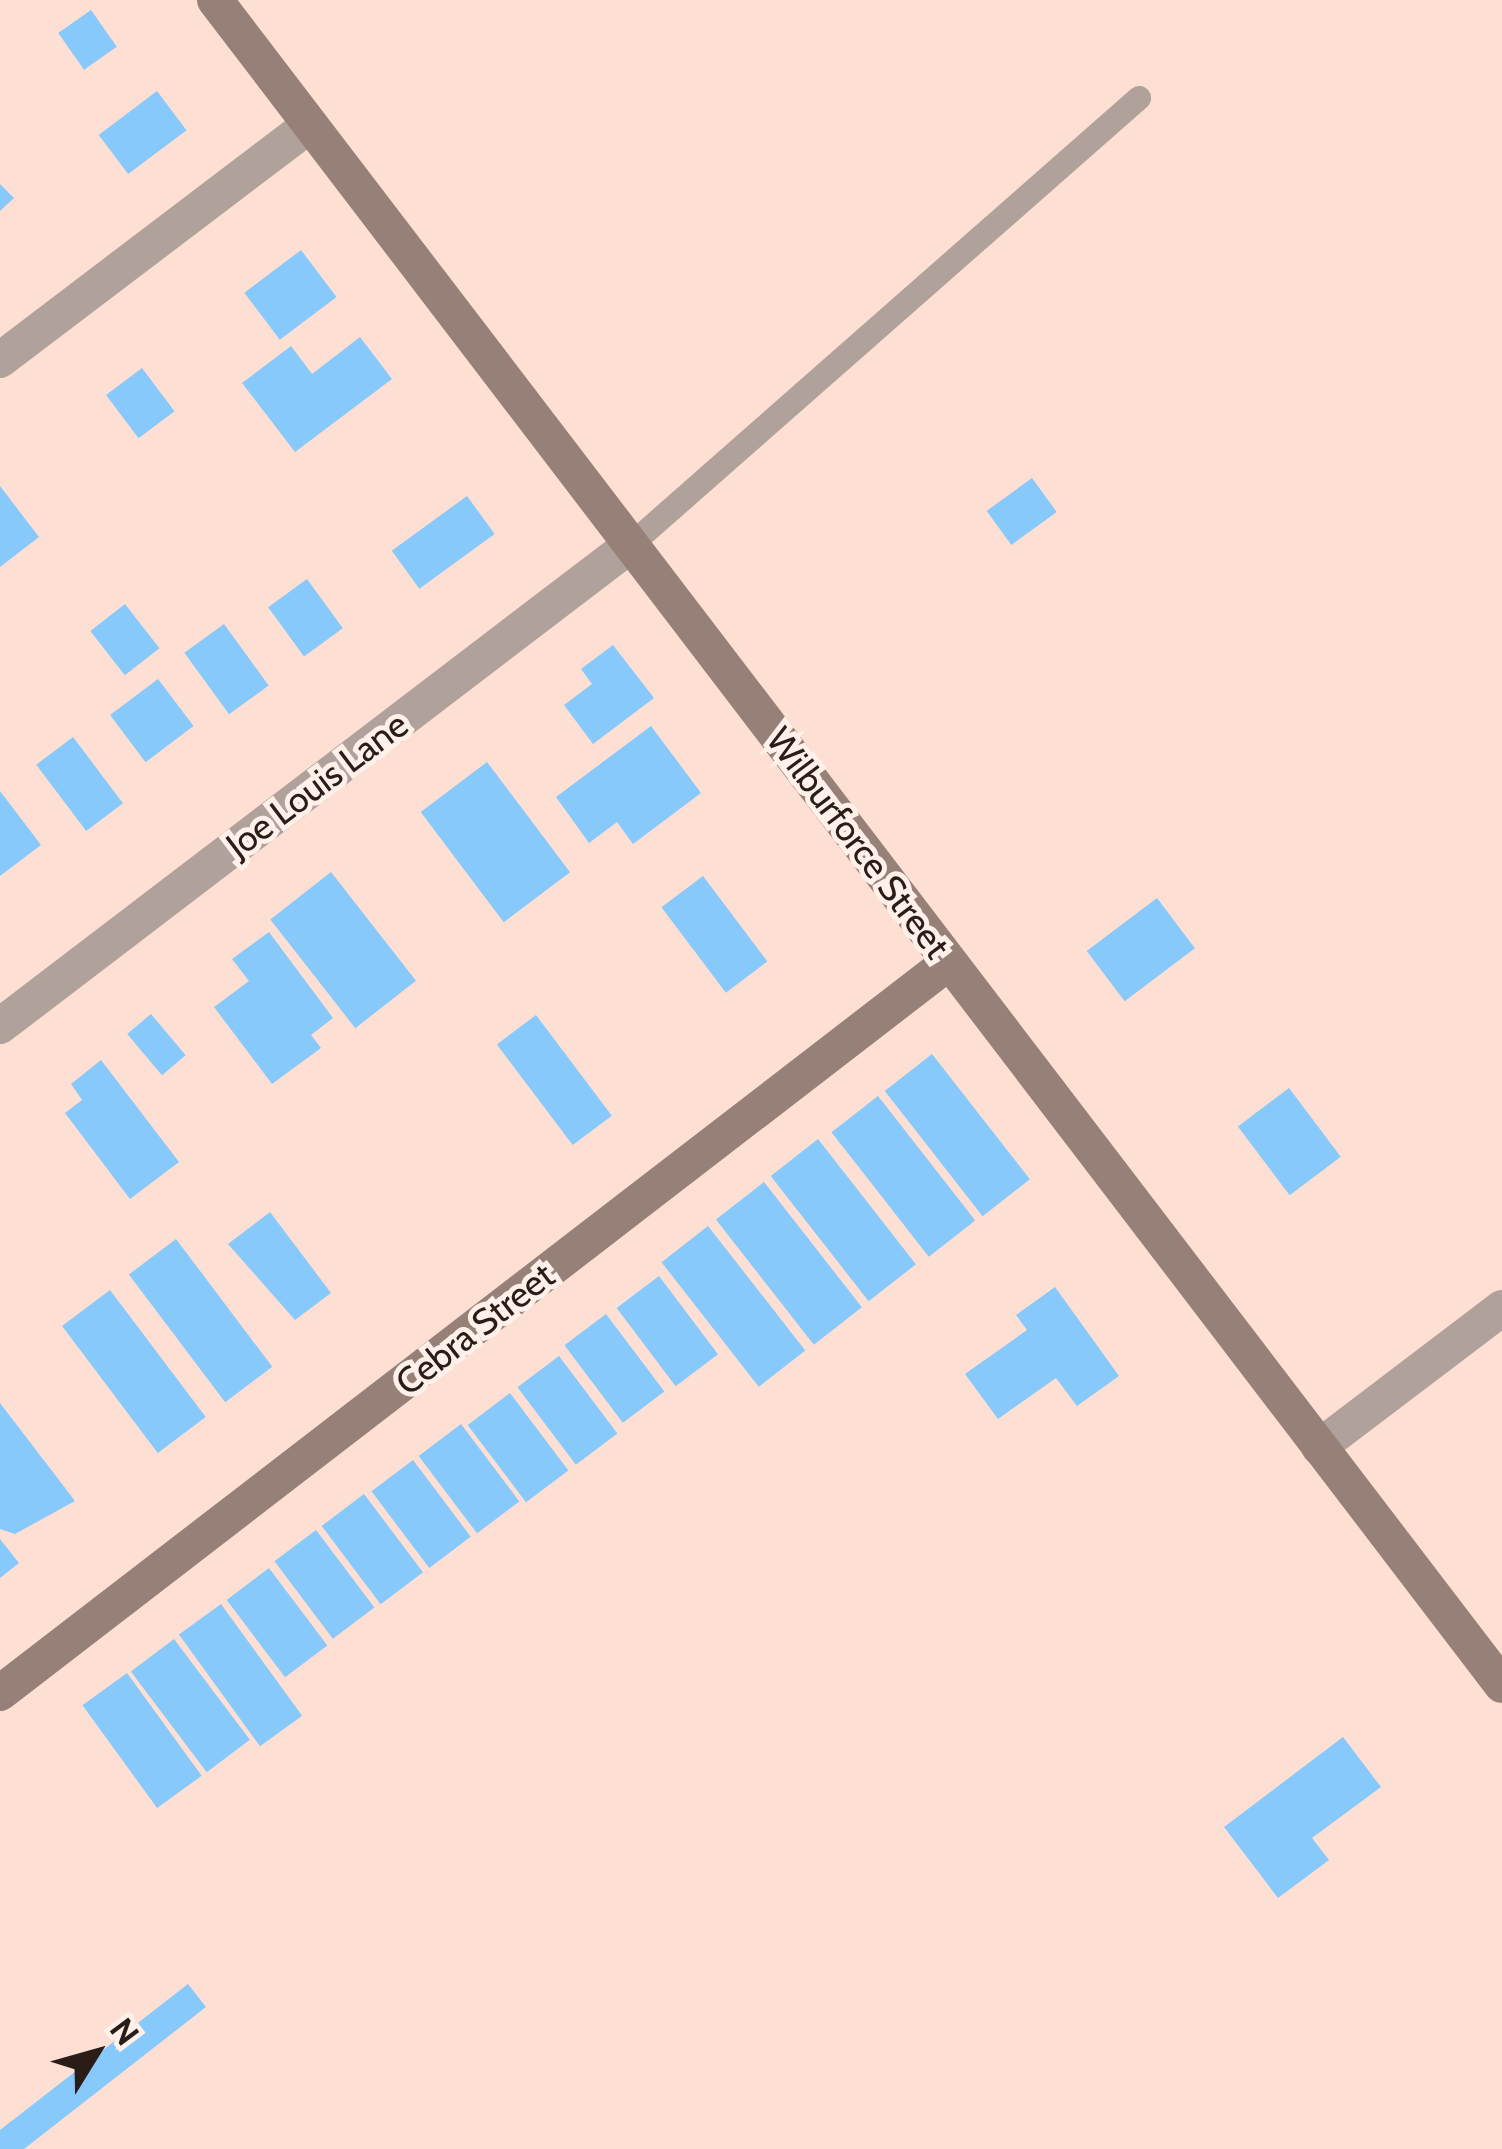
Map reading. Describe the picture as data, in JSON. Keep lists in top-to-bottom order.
{
  "streets": {
    "street": ["Joe Louis Lane", "Wilburforce Street", "Cebra Street"]
  },
  "crossings": [
    ["Joe Louis Lane", "Wilburforce Street"],
    ["Wilburforce Street", "Cebra Street"]
  ],
  "north": "top right"
}
